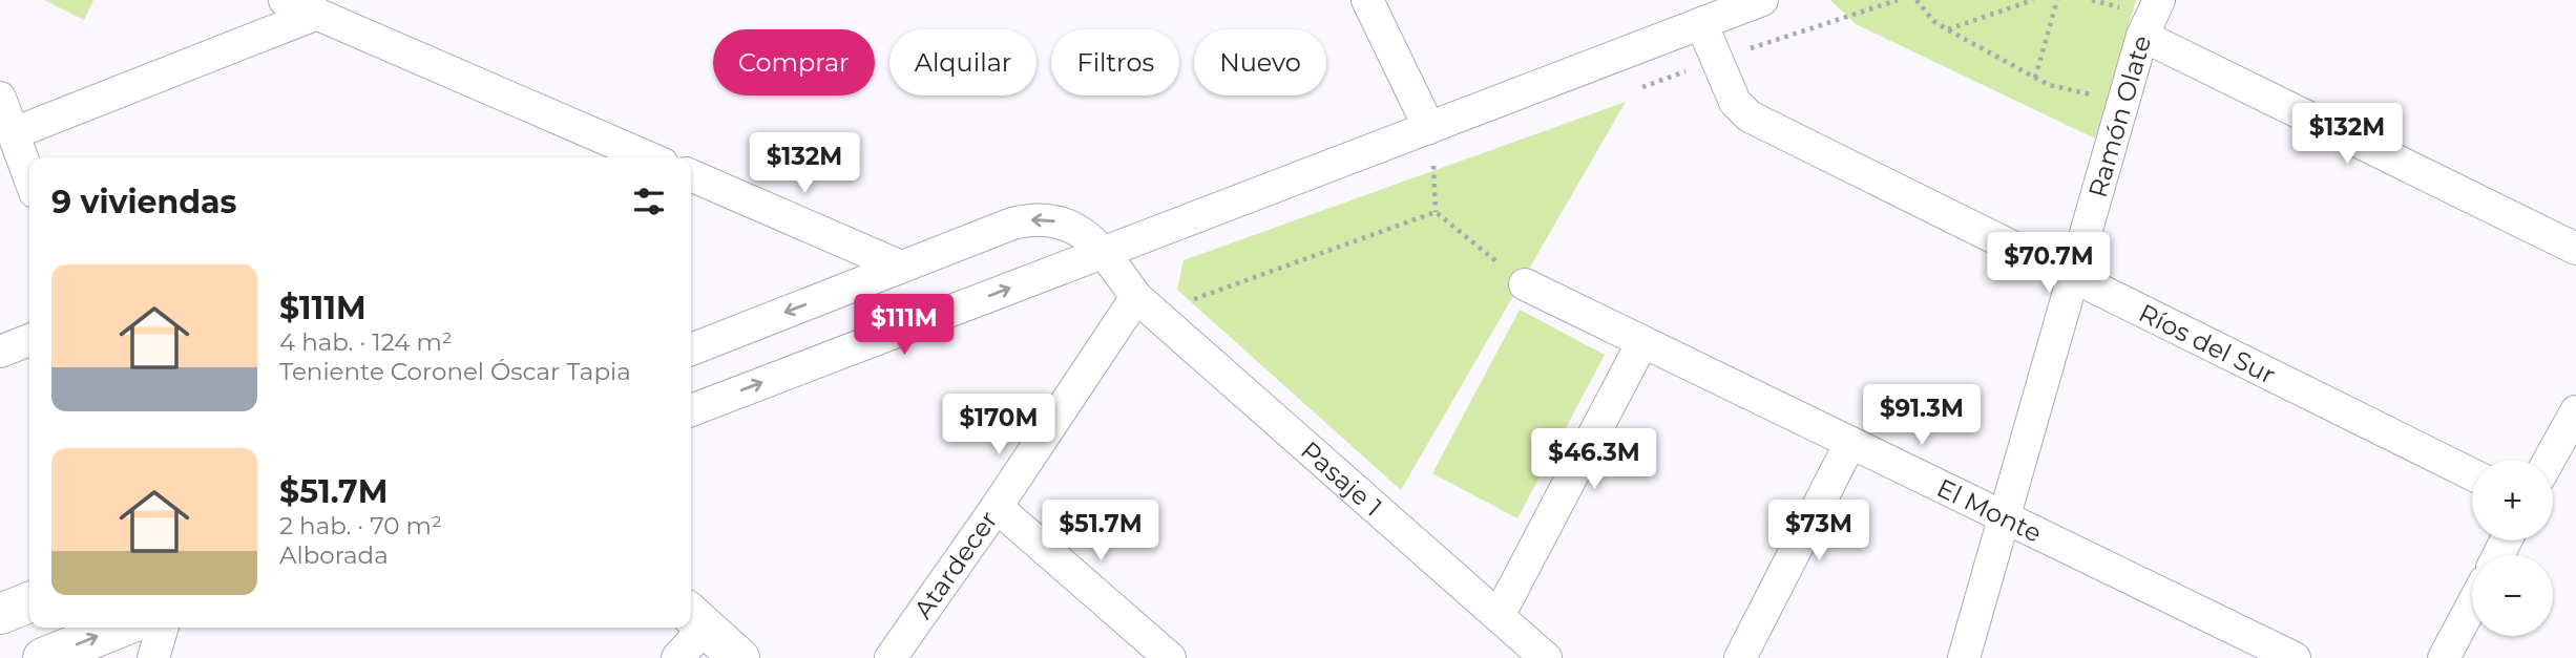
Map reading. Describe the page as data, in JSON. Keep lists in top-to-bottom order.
{
  "streets": {
    "street": [
      "Ramón Olate",
      "Ríos del Sur",
      "Pasaje 1",
      "El Monte",
      "Atardecer"
    ]
  },
  "crossings": [
    ["Ramón Olate", "Ríos del Sur"],
    ["Ramón Olate", "El Monte"],
    ["Pasaje 1", "Atardecer"]
  ],
  "page": {
    "chip": [
      "Comprar",
      "Alquilar",
      "Filtros",
      "Nuevo"
    ],
    "price": [
      "$132M",
      "$132M",
      "$70.7M",
      "$111M",
      "$91.3M",
      "$170M",
      "$46.3M",
      "$51.7M",
      "$73M"
    ],
    "heading": "9 viviendas",
    "list": [
      {
        "name": "$111M",
        "note": "4 hab. · 124 m² · Teniente Coronel Óscar Tapia"
      },
      {
        "name": "$51.7M",
        "note": "2 hab. · 70 m² · Alborada"
      }
    ],
    "map_buttons": ["+", "−"]
  }
}
